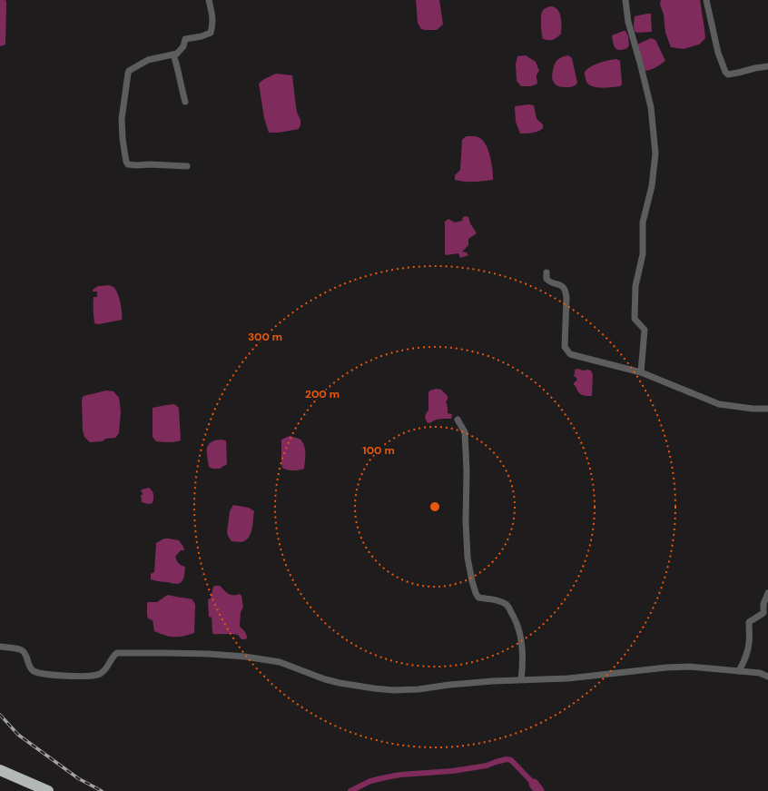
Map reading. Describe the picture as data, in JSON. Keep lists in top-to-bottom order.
{
  "rings": ["300 m", "200 m", "100 m"]
}
